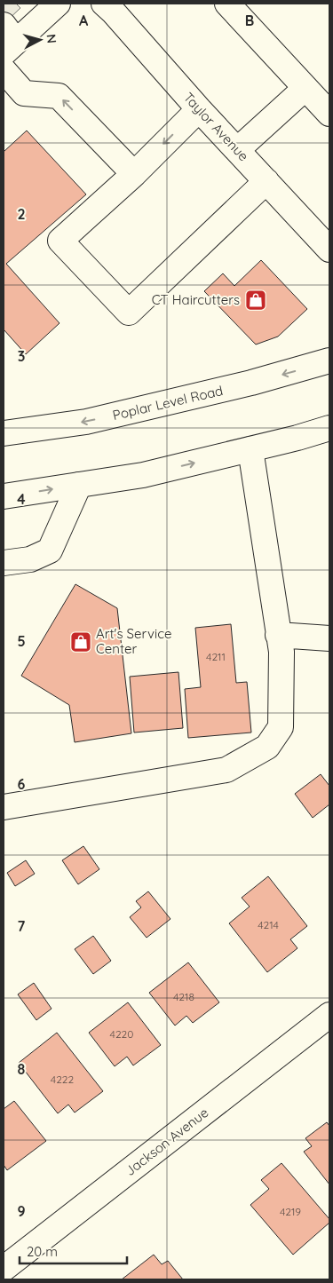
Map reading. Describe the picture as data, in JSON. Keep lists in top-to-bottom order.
{
  "streets": {
    "street": ["Taylor Avenue", "Poplar Level Road", "Jackson Avenue"]
  },
  "places": {
    "shop": ["CT Haircutters", "Art's Service Center"]
  },
  "house_numbers": [
    "4211",
    "4214",
    "4218",
    "4220",
    "4222",
    "4219"
  ],
  "scale_bar": "20 m",
  "north": "right",
  "grid": {
    "columns": ["A", "B"],
    "rows": [
      "2",
      "3",
      "4",
      "5",
      "6",
      "7",
      "8",
      "9"
    ]
  }
}
